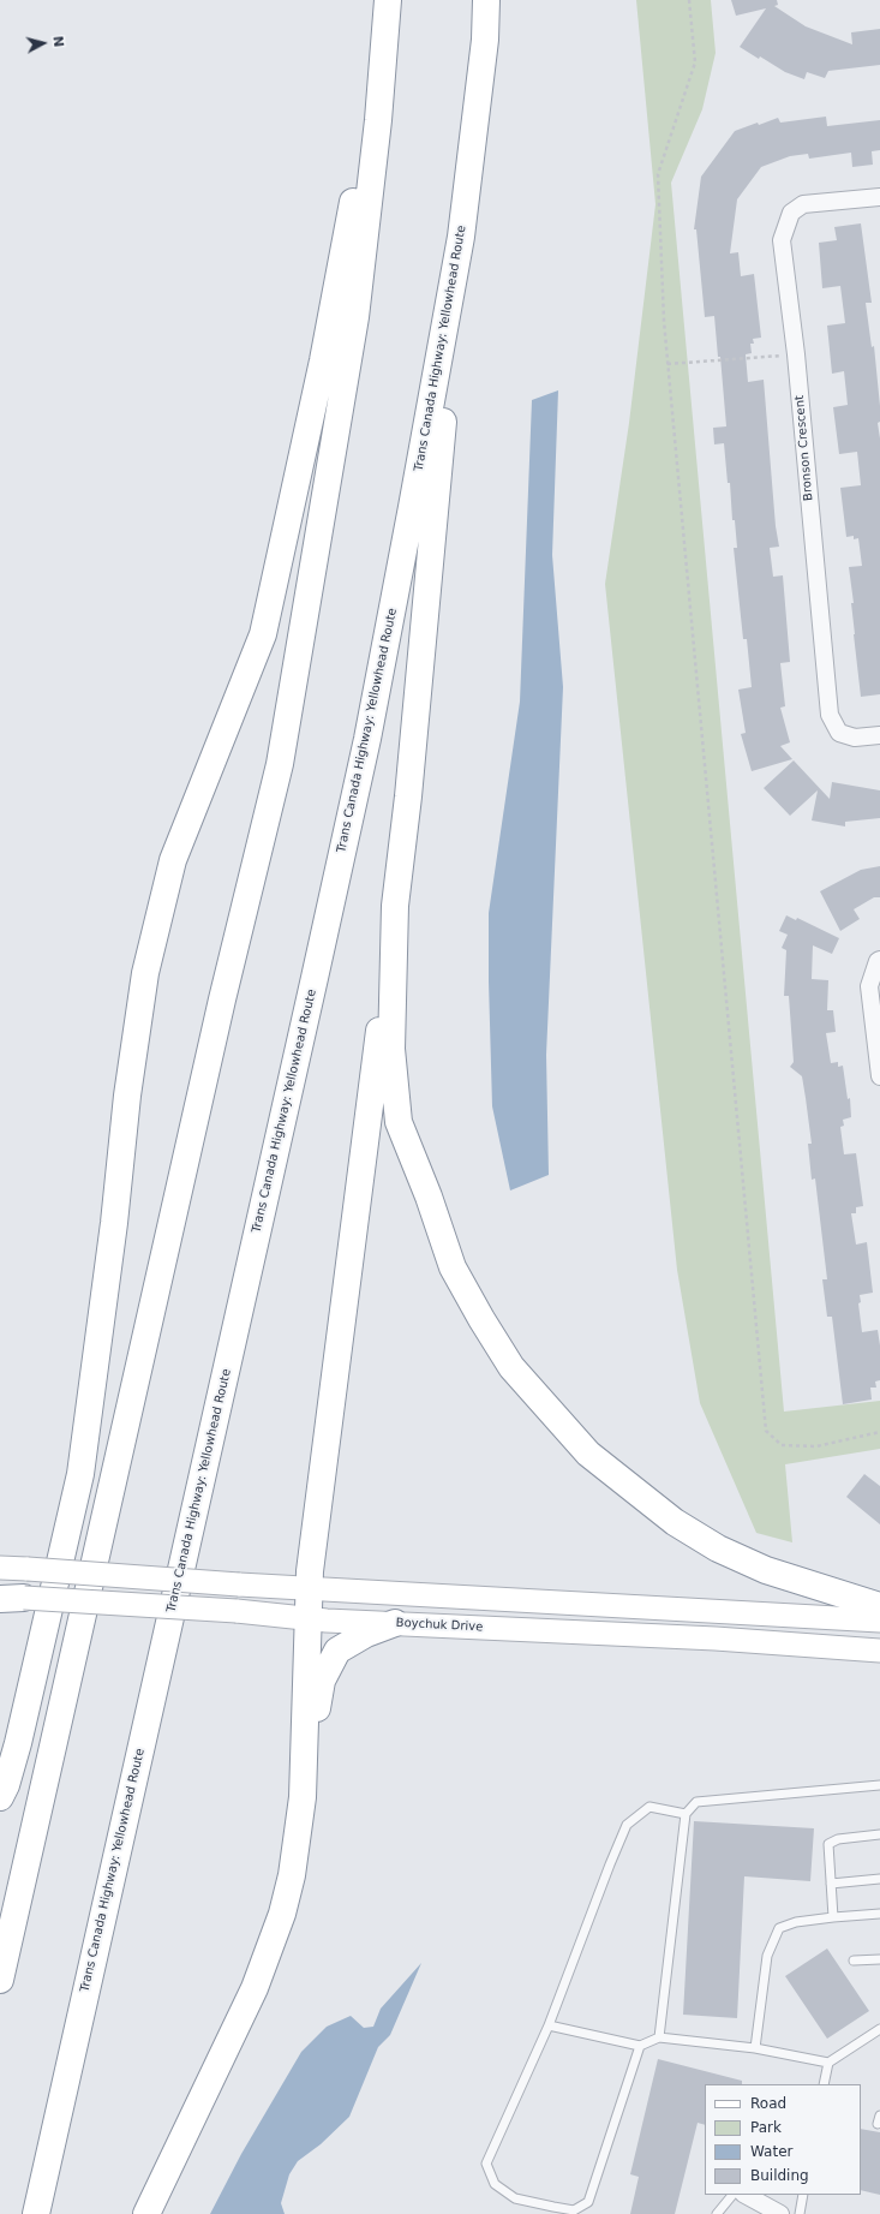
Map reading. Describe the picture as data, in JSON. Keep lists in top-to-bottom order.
{
  "streets": {
    "highway": ["Trans Canada Highway: Yellowhead Route"],
    "main road": ["Boychuk Drive"],
    "street": ["Bronson Crescent"]
  },
  "legend": [
    "Road",
    "Park",
    "Water",
    "Building"
  ],
  "north": "right"
}
